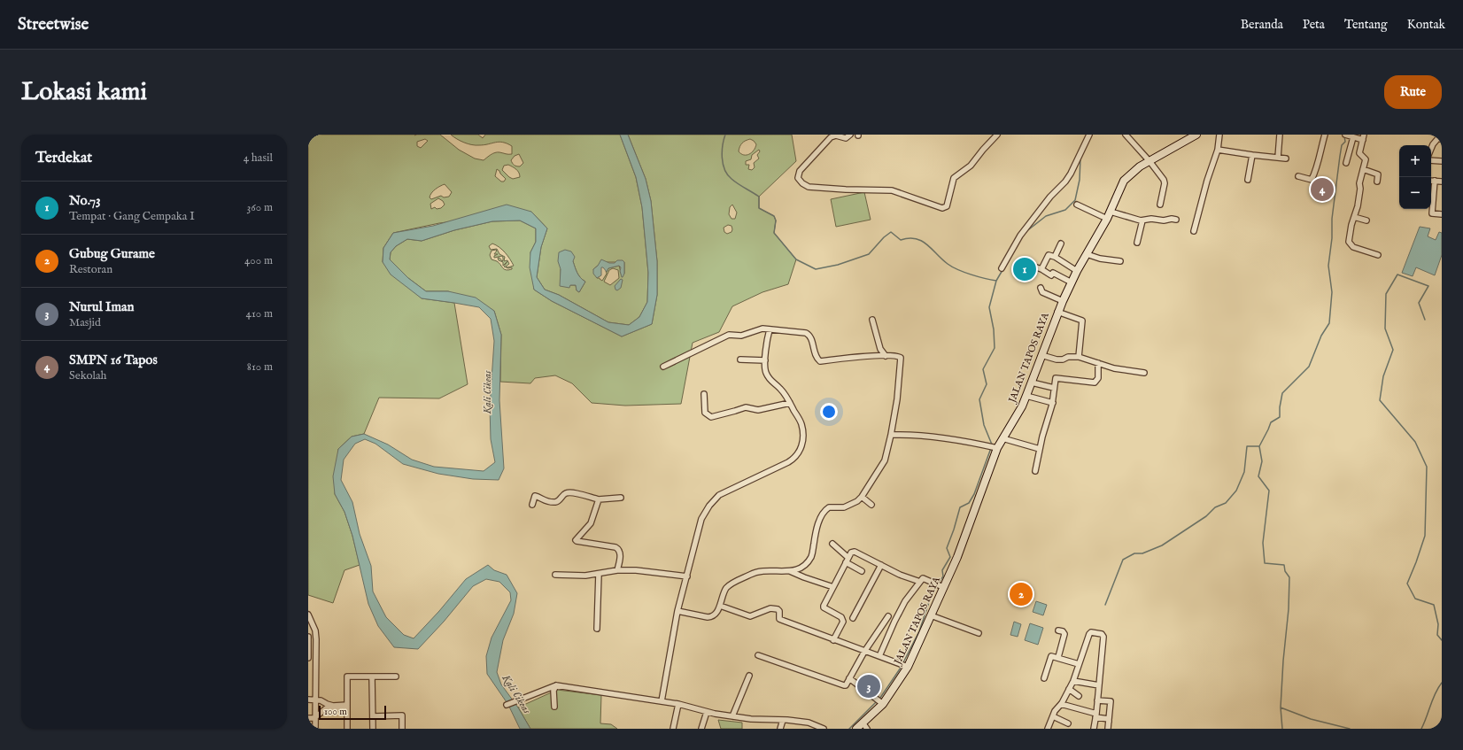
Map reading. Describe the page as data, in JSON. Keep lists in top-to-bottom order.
{
  "streets": {
    "main road": ["JALAN TAPOS RAYA"]
  },
  "water": ["Kali Cikeas"],
  "scale_bar": "100 m",
  "page": {
    "header": "Streetwise",
    "nav": [
      "Beranda",
      "Peta",
      "Tentang",
      "Kontak"
    ],
    "buttons": "Rute",
    "title": "Lokasi kami",
    "heading": ["Terdekat", "4 hasil"],
    "map_buttons": ["+", "−"],
    "pins": [
      "4",
      "1",
      "2",
      "3"
    ],
    "list": [
      {
        "mark": "1",
        "name": "No.73",
        "note": "Tempat · Gang Cempaka I",
        "value": "360 m"
      },
      {
        "mark": "2",
        "name": "Gubug Gurame",
        "note": "Restoran",
        "value": "400 m"
      },
      {
        "mark": "3",
        "name": "Nurul Iman",
        "note": "Masjid",
        "value": "410 m"
      },
      {
        "mark": "4",
        "name": "SMPN 16 Tapos",
        "note": "Sekolah",
        "value": "810 m"
      }
    ],
    "scale": "100 m"
  }
}
